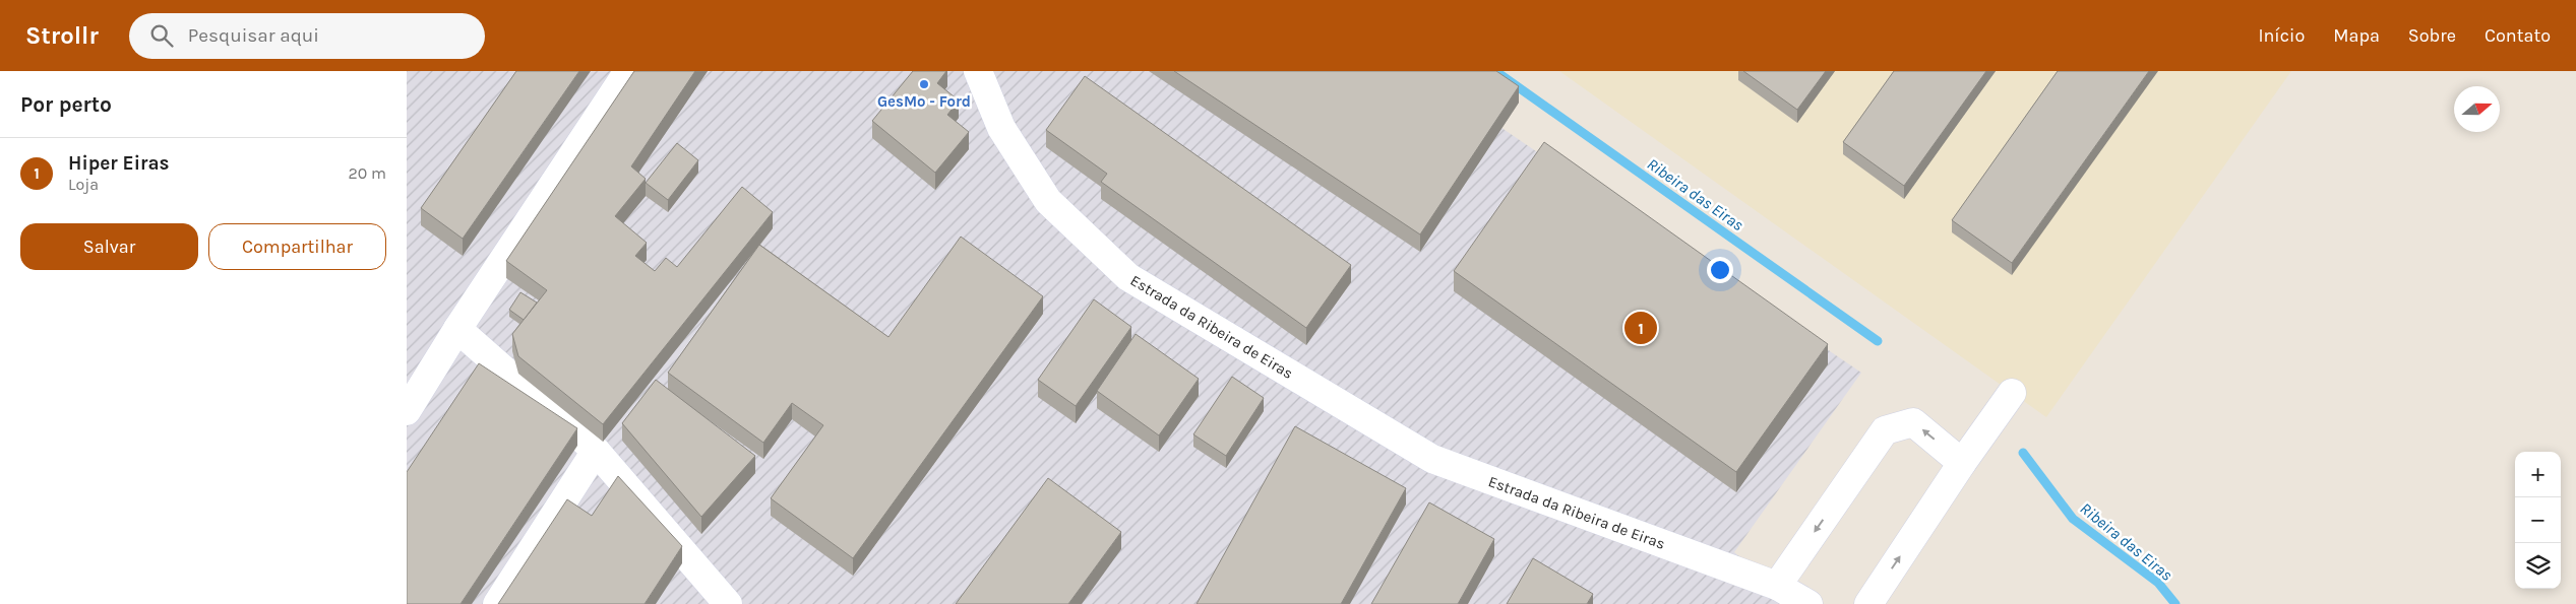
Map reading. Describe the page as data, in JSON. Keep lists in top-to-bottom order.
{
  "streets": {
    "street": ["Estrada da Ribeira de Eiras"]
  },
  "water": ["Ribeira das Eiras"],
  "places": ["GesMo - Ford"],
  "north": "right",
  "page": {
    "header": "Strollr",
    "search": "Pesquisar aqui",
    "nav": [
      "Início",
      "Mapa",
      "Sobre",
      "Contato"
    ],
    "heading": "Por perto",
    "list": [
      {
        "mark": "1",
        "name": "Hiper Eiras",
        "note": "Loja",
        "value": "20 m"
      }
    ],
    "buttons": ["Salvar", "Compartilhar"],
    "pins": "1",
    "map_buttons": ["+", "−"]
  }
}
